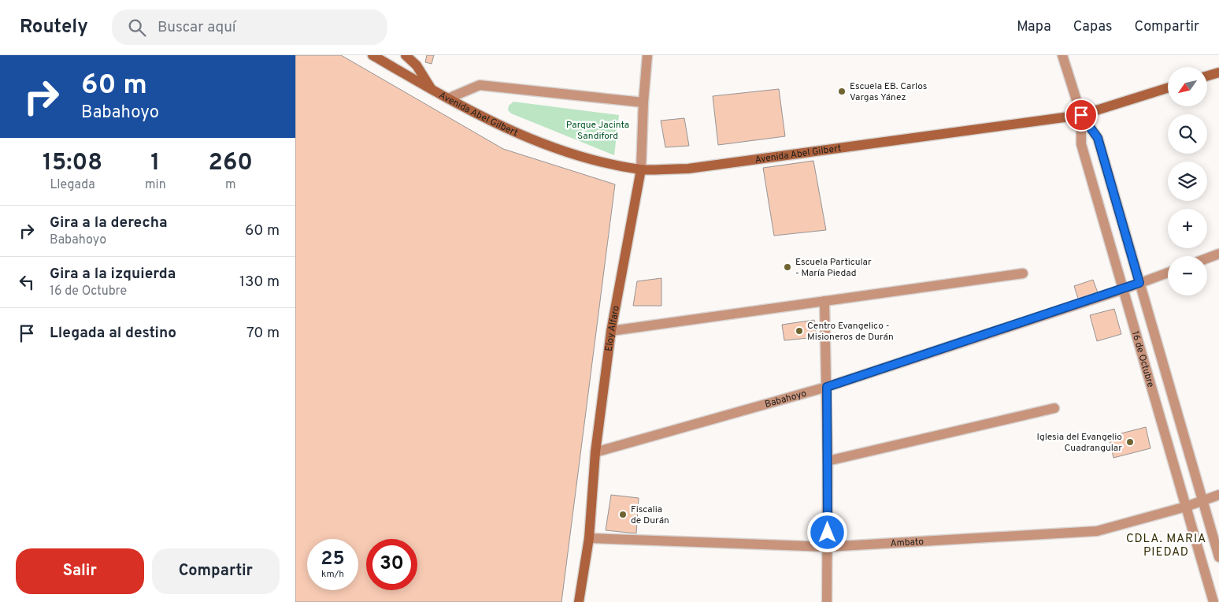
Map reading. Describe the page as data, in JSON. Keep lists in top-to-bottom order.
{
  "streets": {
    "street": [
      "Avenida Abel Gilbert",
      "Eloy Alfaro",
      "16 de Octubre",
      "Babahoyo",
      "Ambato"
    ]
  },
  "crossings": [
    ["Avenida Abel Gilbert", "Eloy Alfaro"],
    ["Avenida Abel Gilbert", "16 de Octubre"],
    ["Eloy Alfaro", "Babahoyo"],
    ["Eloy Alfaro", "Ambato"],
    ["16 de Octubre", "Babahoyo"],
    ["16 de Octubre", "Ambato"]
  ],
  "districts": ["CDLA. MARIA PIEDAD"],
  "parks": ["Parque Jacinta Sandiford"],
  "places": [
    "Escuela EB. Carlos Vargas Yánez",
    "Escuela Particular - María Piedad",
    "Centro Evangelico - Misioneros de Durán",
    "Iglesia del Evangelio Cuadrangular",
    "Fiscalia de Durán"
  ],
  "north": "bottom left",
  "page": {
    "header": "Routely",
    "search": "Buscar aquí",
    "nav": ["Mapa", "Capas", "Compartir"],
    "turn": ["60 m", "Babahoyo"],
    "map_buttons": ["+", "−"],
    "eta": [
      "15:08",
      "Llegada",
      "1",
      "min",
      "260",
      "m"
    ],
    "list": [
      {
        "name": "Gira a la derecha",
        "note": "Babahoyo",
        "value": "60 m"
      },
      {
        "name": "Gira a la izquierda",
        "note": "16 de Octubre",
        "value": "130 m"
      },
      {
        "name": "Llegada al destino",
        "value": "70 m"
      }
    ],
    "speed": "25 km/h",
    "limit": "30",
    "buttons": ["Salir", "Compartir"]
  }
}
